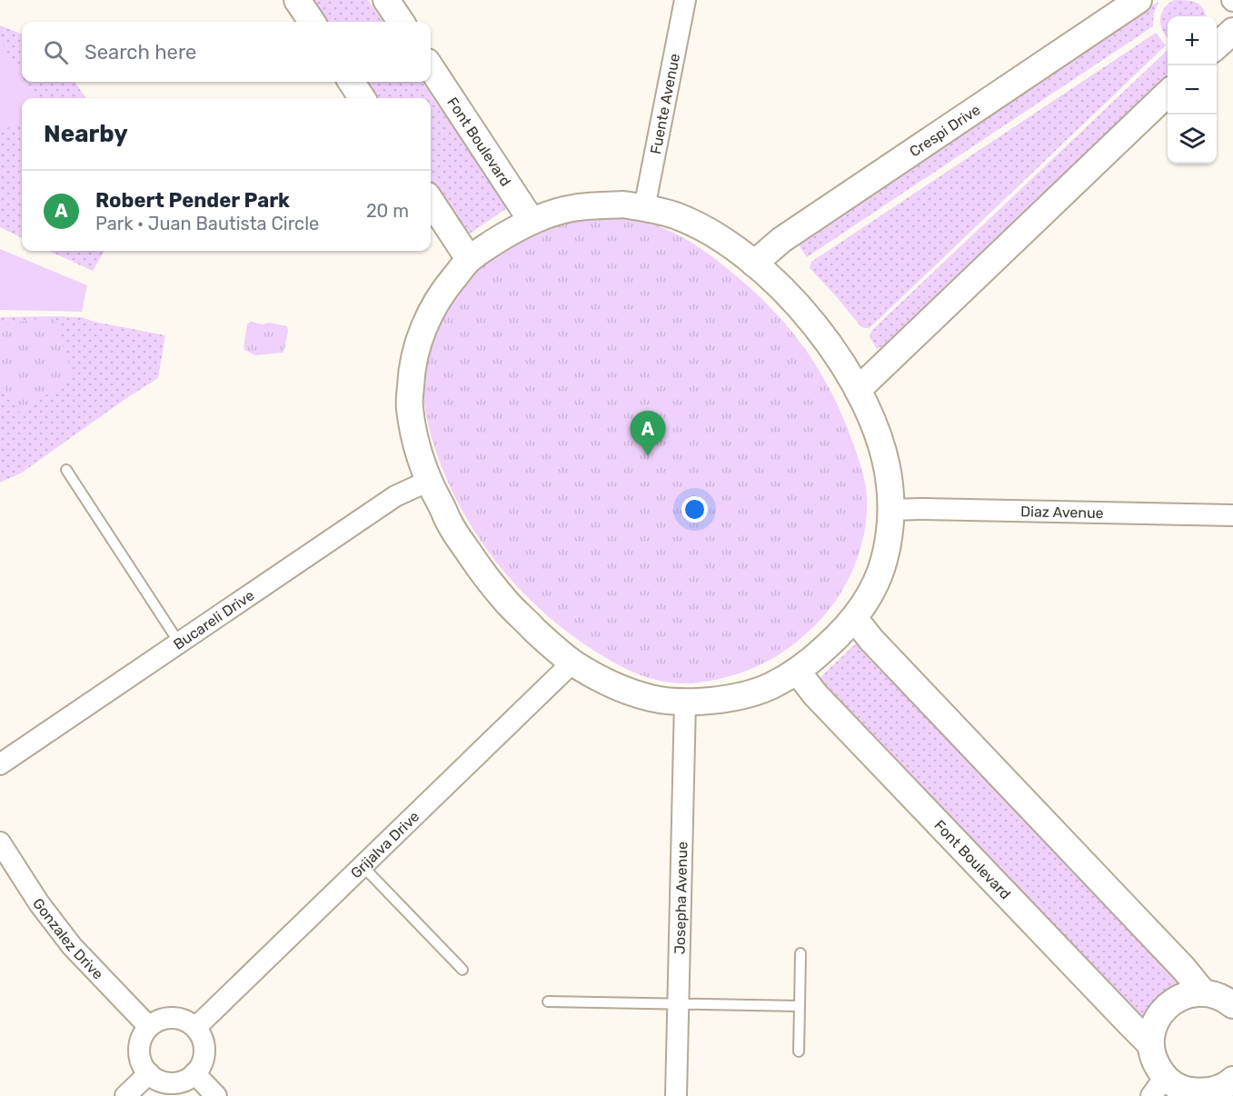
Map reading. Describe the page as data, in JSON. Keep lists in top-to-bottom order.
{
  "streets": {
    "street": [
      "Fuente Avenue",
      "Crespi Drive",
      "Font Boulevard",
      "Diaz Avenue",
      "Bucareli Drive",
      "Grijalva Drive",
      "Josepha Avenue",
      "Gonzalez Drive"
    ]
  },
  "crossings": [
    ["Grijalva Drive", "Gonzalez Drive"]
  ],
  "page": {
    "map_buttons": ["+", "−"],
    "search": "Search here",
    "heading": "Nearby",
    "list": [
      {
        "mark": "A",
        "name": "Robert Pender Park",
        "note": "Park · Juan Bautista Circle",
        "value": "20 m"
      }
    ],
    "pins": "A"
  }
}
